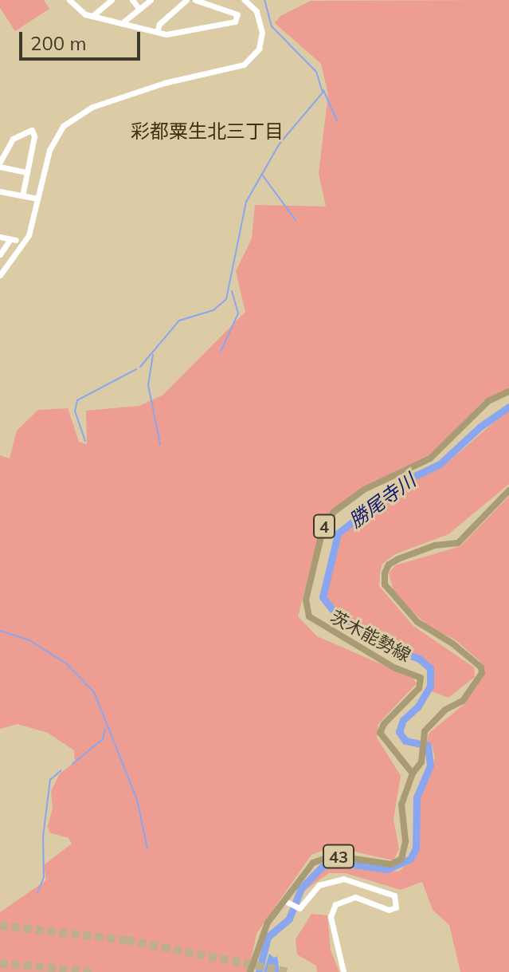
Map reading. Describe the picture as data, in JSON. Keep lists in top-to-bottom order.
{
  "streets": {
    "main road": ["4", "茨木能勢線", "43"]
  },
  "crossings": [
    ["茨木能勢線", "43"]
  ],
  "districts": ["彩都粟生北三丁目"],
  "water": ["勝尾寺川"],
  "scale_bar": "200 m"
}
